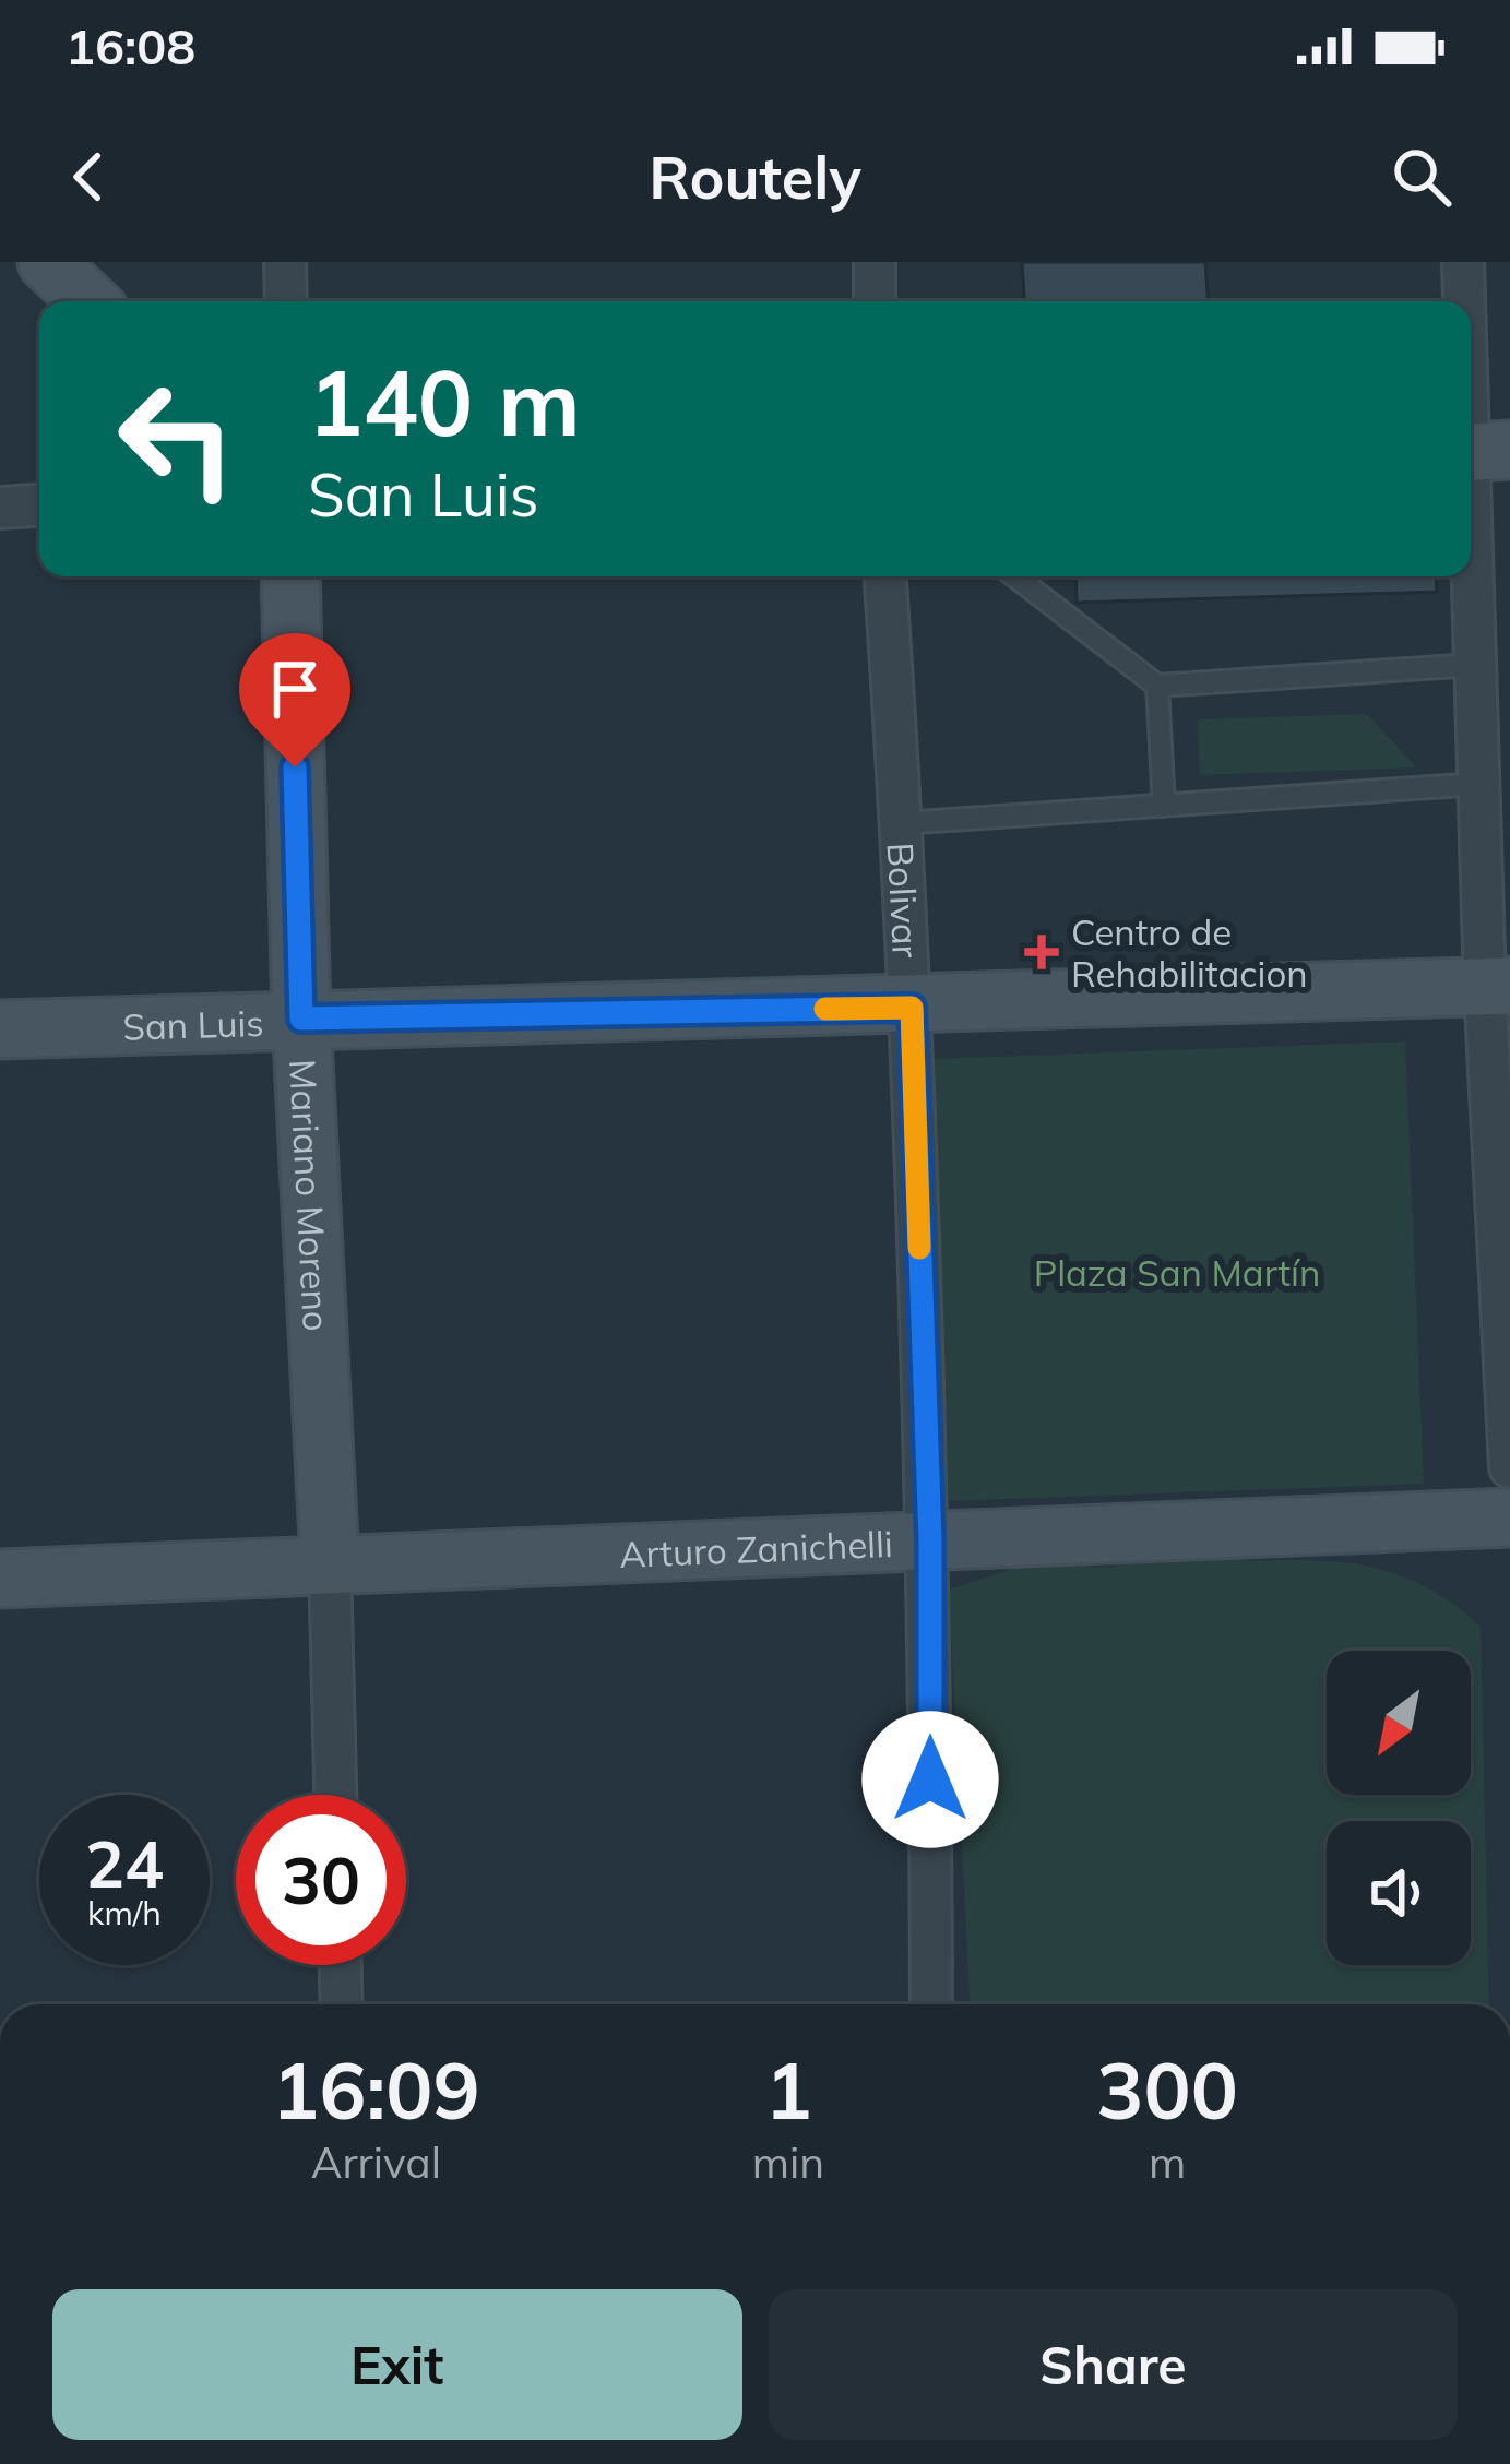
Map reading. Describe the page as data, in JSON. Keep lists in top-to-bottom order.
{
  "streets": {
    "main road": ["San Luis", "Mariano Moreno", "Arturo Zanichelli"],
    "street": ["Bolivar"]
  },
  "crossings": [
    ["Bolivar", "San Luis"],
    ["Bolivar", "Arturo Zanichelli"],
    ["San Luis", "Mariano Moreno"],
    ["Mariano Moreno", "Arturo Zanichelli"]
  ],
  "parks": ["Plaza San Martín"],
  "places": {
    "health": ["Centro de Rehabilitacion"]
  },
  "north": "bottom left",
  "page": {
    "status": "16:08",
    "header": "Routely",
    "turn": ["140 m", "San Luis"],
    "speed": "24 km/h",
    "limit": "30",
    "eta": [
      "16:09",
      "Arrival",
      "1",
      "min",
      "300",
      "m"
    ],
    "buttons": ["Exit", "Share"]
  }
}
